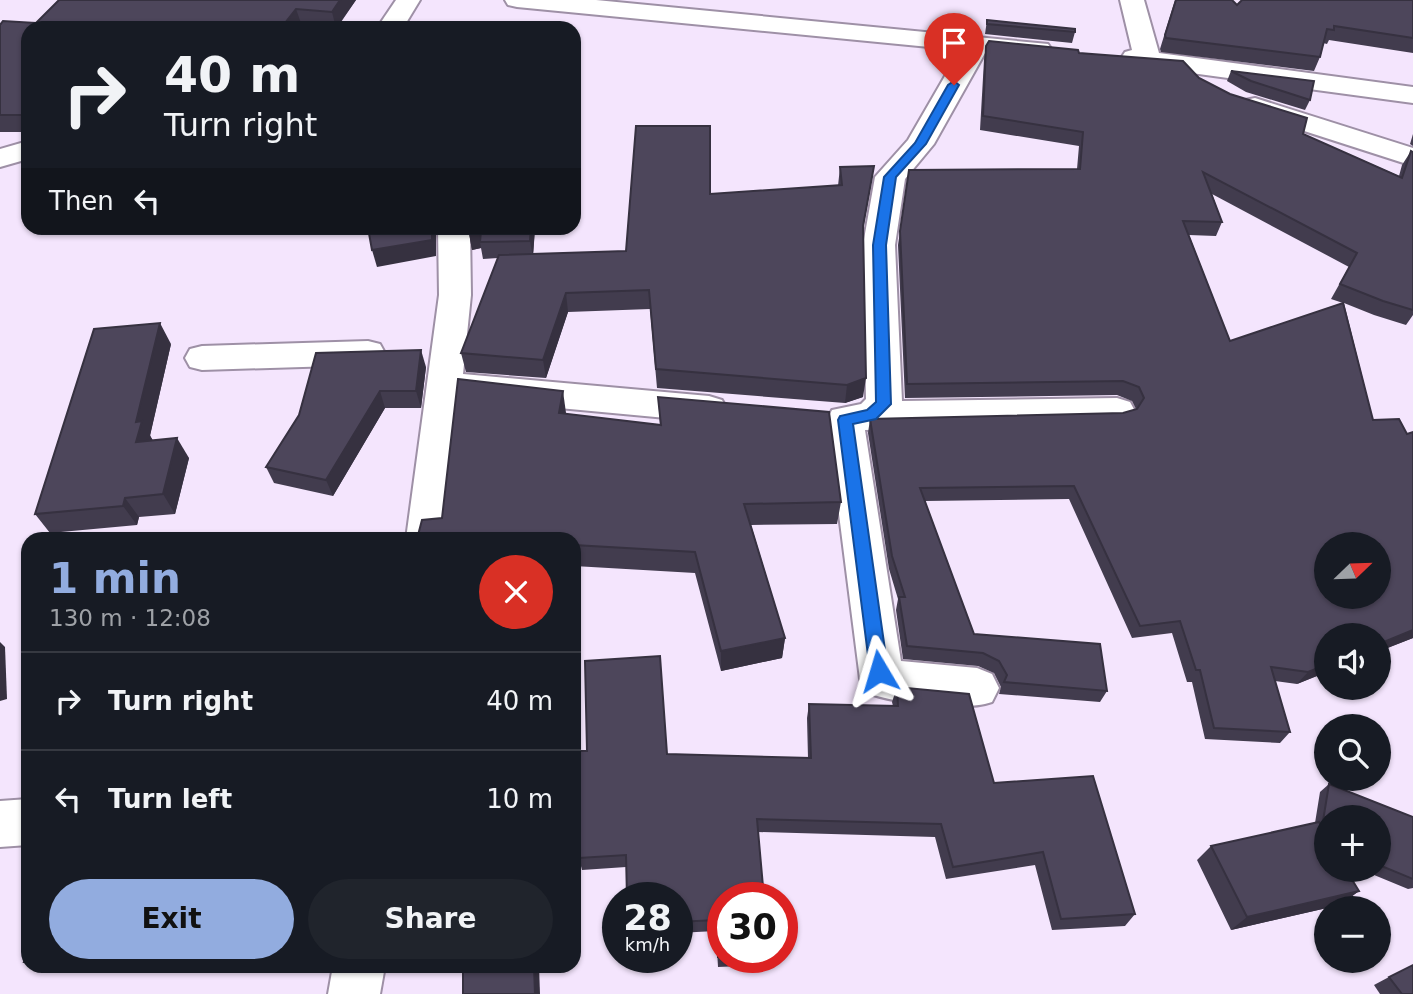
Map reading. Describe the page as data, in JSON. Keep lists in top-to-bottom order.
{
  "north": "top right",
  "page": {
    "turn": ["40 m", "Turn right"],
    "then": "Then",
    "map_buttons": ["+", "−"],
    "heading": ["1 min", "130 m · 12:08"],
    "list": [
      {
        "name": "Turn right",
        "value": "40 m"
      },
      {
        "name": "Turn left",
        "value": "10 m"
      }
    ],
    "buttons": ["Exit", "Share"],
    "speed": "28 km/h",
    "limit": "30"
  }
}
